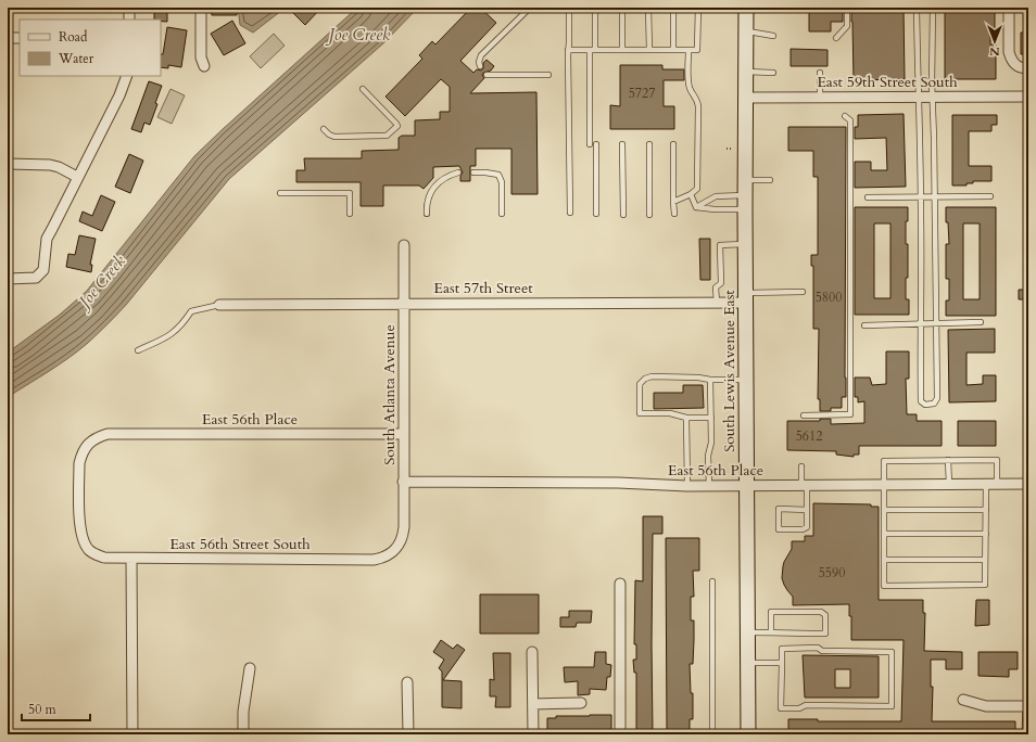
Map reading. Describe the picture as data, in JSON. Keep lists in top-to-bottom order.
{
  "streets": {
    "main road": ["South Lewis Avenue East"],
    "street": [
      "East 59th Street South",
      "East 57th Street",
      "South Atlanta Avenue",
      "East 56th Place",
      "East 56th Street South"
    ]
  },
  "crossings": [
    ["East 59th Street South", "South Lewis Avenue East"],
    ["East 57th Street", "South Lewis Avenue East"],
    ["East 57th Street", "South Atlanta Avenue"],
    ["South Lewis Avenue East", "East 56th Place"],
    ["South Atlanta Avenue", "East 56th Place"],
    ["South Atlanta Avenue", "East 56th Street South"],
    ["East 56th Place", "East 56th Street South"]
  ],
  "water": ["Joe Creek"],
  "house_numbers": [
    "5727",
    "5800",
    "5612",
    "5590"
  ],
  "legend": ["Road", "Water"],
  "scale_bar": "50 m",
  "north": "bottom"
}
